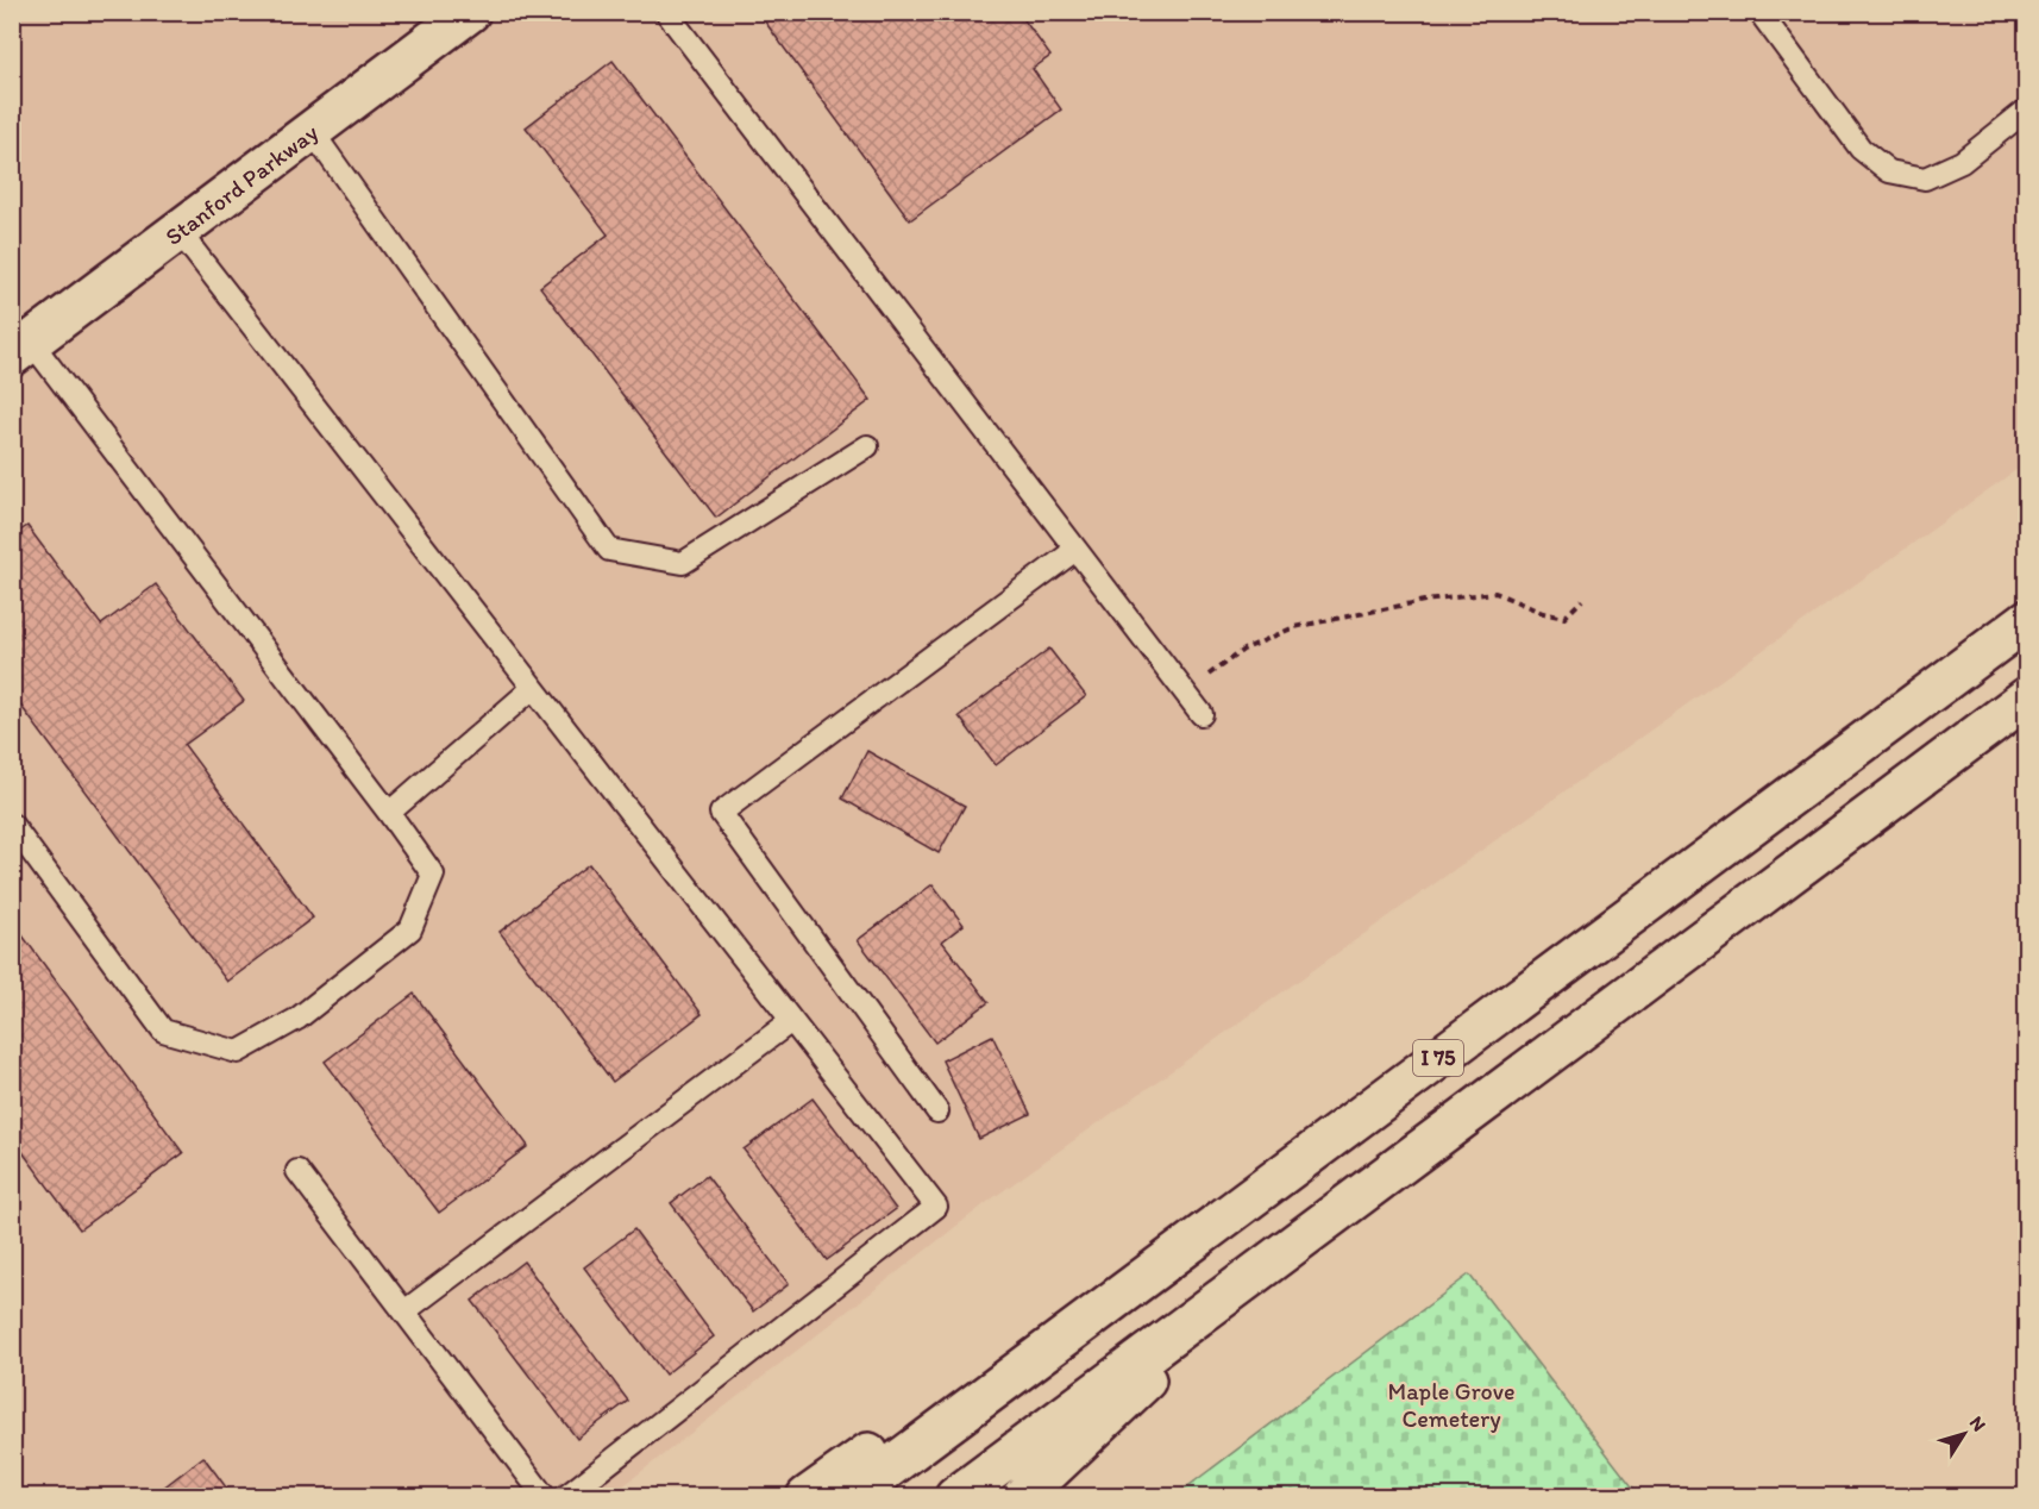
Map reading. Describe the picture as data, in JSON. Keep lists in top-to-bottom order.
{
  "streets": {
    "main road": ["Stanford Parkway", "I 75"]
  },
  "parks": ["Maple Grove Cemetery"],
  "north": "top right"
}
